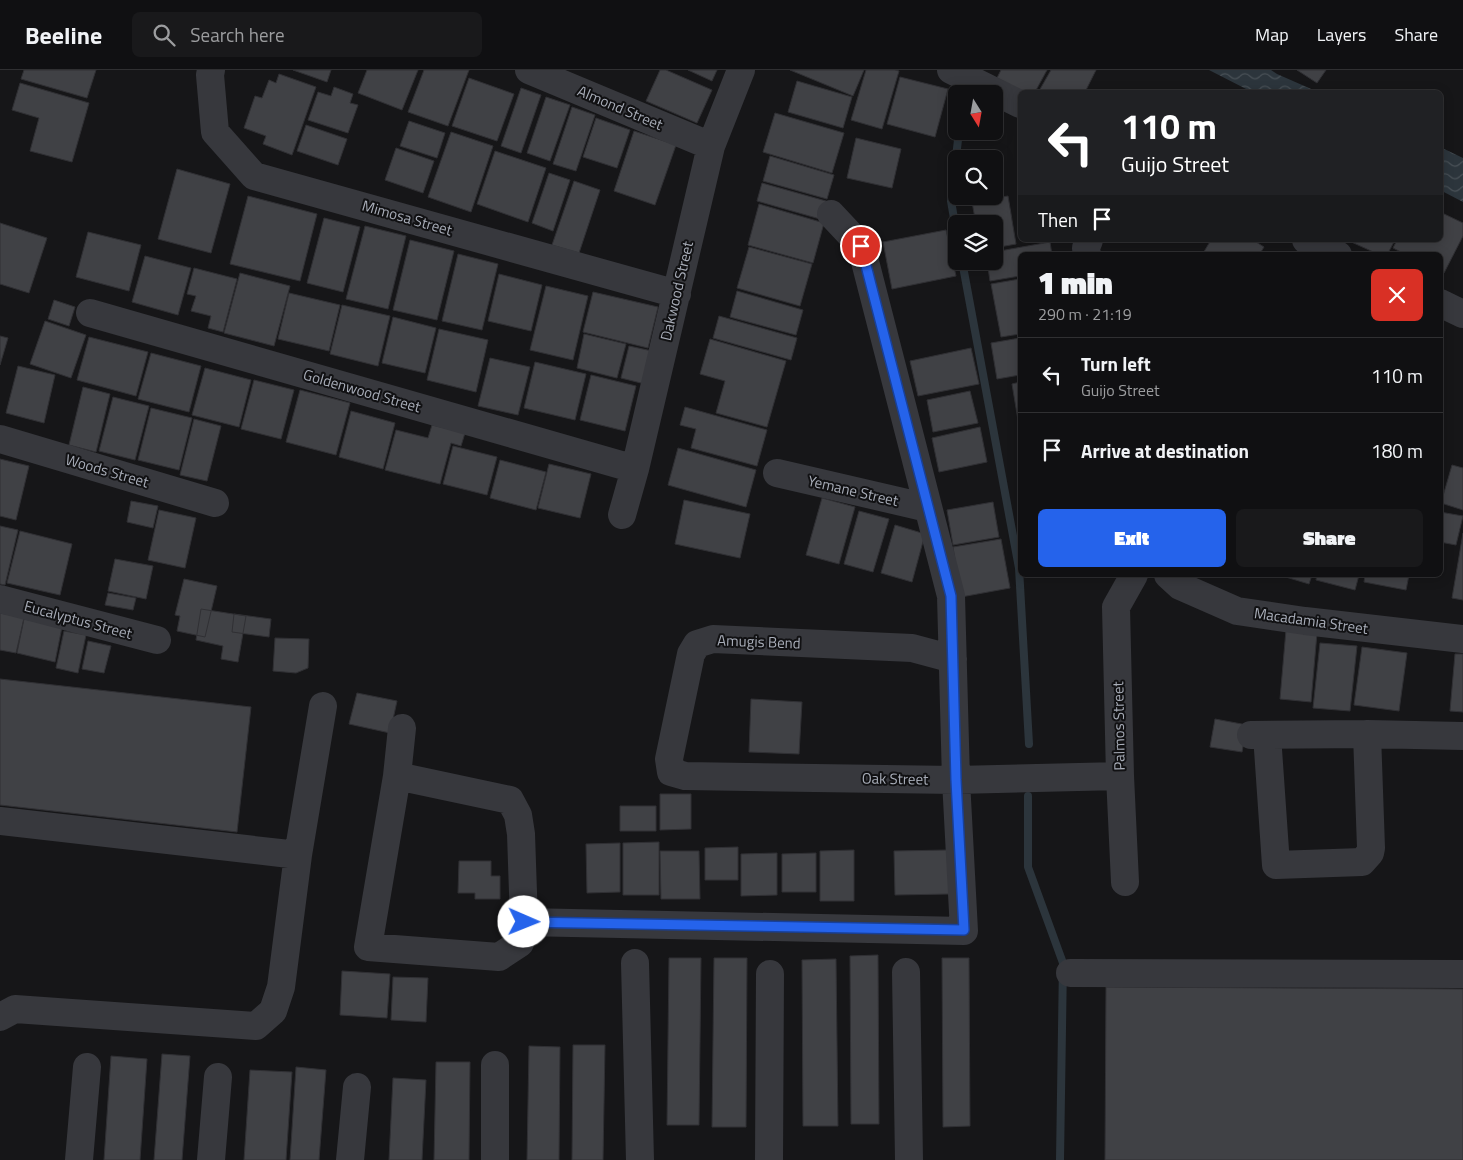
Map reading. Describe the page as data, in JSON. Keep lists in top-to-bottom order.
{
  "streets": {
    "street": [
      "Almond Street",
      "Mimosa Street",
      "Dakwood Street",
      "Goldenwood Street",
      "Woods Street",
      "Yemane Street",
      "Eucalyptus Street",
      "Macadamia Street",
      "Amugis Bend",
      "Palmos Street",
      "Oak Street"
    ]
  },
  "crossings": [
    ["Almond Street", "Dakwood Street"],
    ["Mimosa Street", "Dakwood Street"],
    ["Dakwood Street", "Goldenwood Street"],
    ["Amugis Bend", "Oak Street"],
    ["Palmos Street", "Oak Street"]
  ],
  "north": "bottom",
  "page": {
    "header": "Beeline",
    "search": "Search here",
    "nav": ["Map", "Layers", "Share"],
    "turn": ["110 m", "Guijo Street"],
    "then": "Then",
    "heading": ["1 min", "290 m · 21:19"],
    "list": [
      {
        "name": "Turn left",
        "note": "Guijo Street",
        "value": "110 m"
      },
      {
        "name": "Arrive at destination",
        "value": "180 m"
      }
    ],
    "buttons": ["Exit", "Share"]
  }
}
